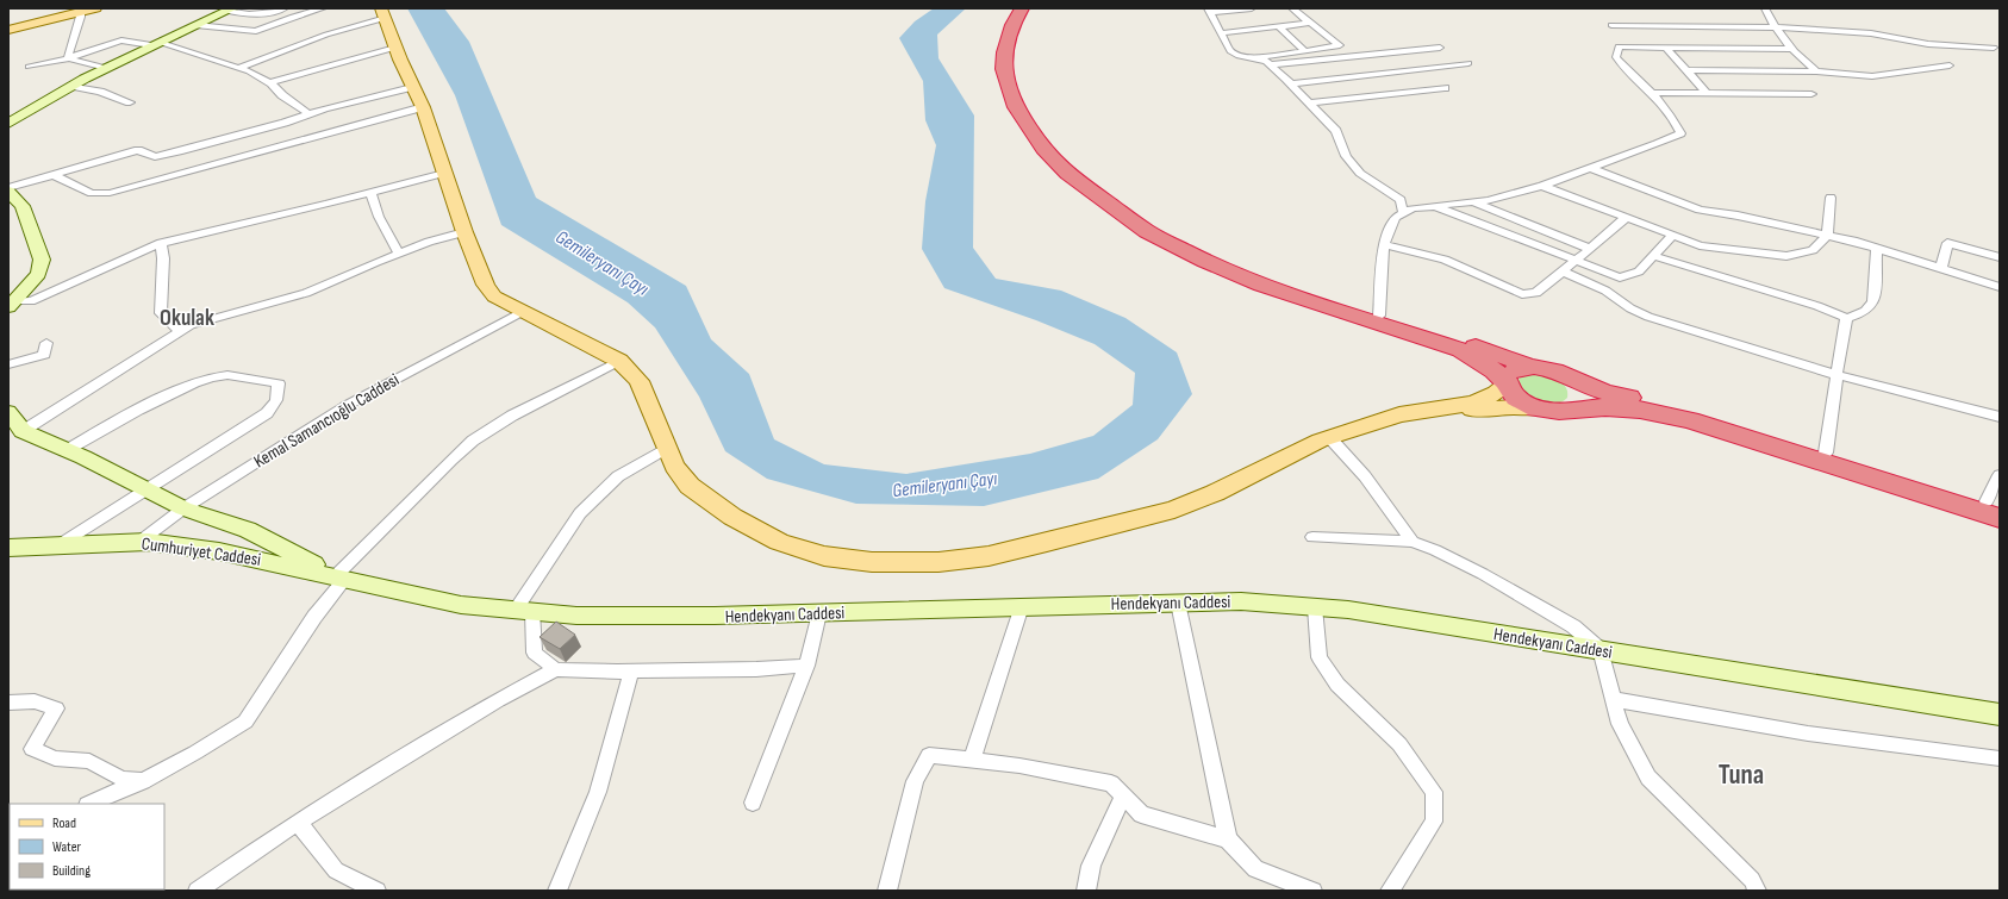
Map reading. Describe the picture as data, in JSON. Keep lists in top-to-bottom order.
{
  "streets": {
    "main road": ["Cumhuriyet Caddesi", "Hendekyanı Caddesi"],
    "street": ["Kemal Samancıoğlu Caddesi"]
  },
  "crossings": [
    ["Kemal Samancıoğlu Caddesi", "Cumhuriyet Caddesi"],
    ["Cumhuriyet Caddesi", "Hendekyanı Caddesi"]
  ],
  "districts": ["Okulak", "Tuna"],
  "water": ["Gemileryanı Çayı"],
  "legend": ["Road", "Water", "Building"]
}
